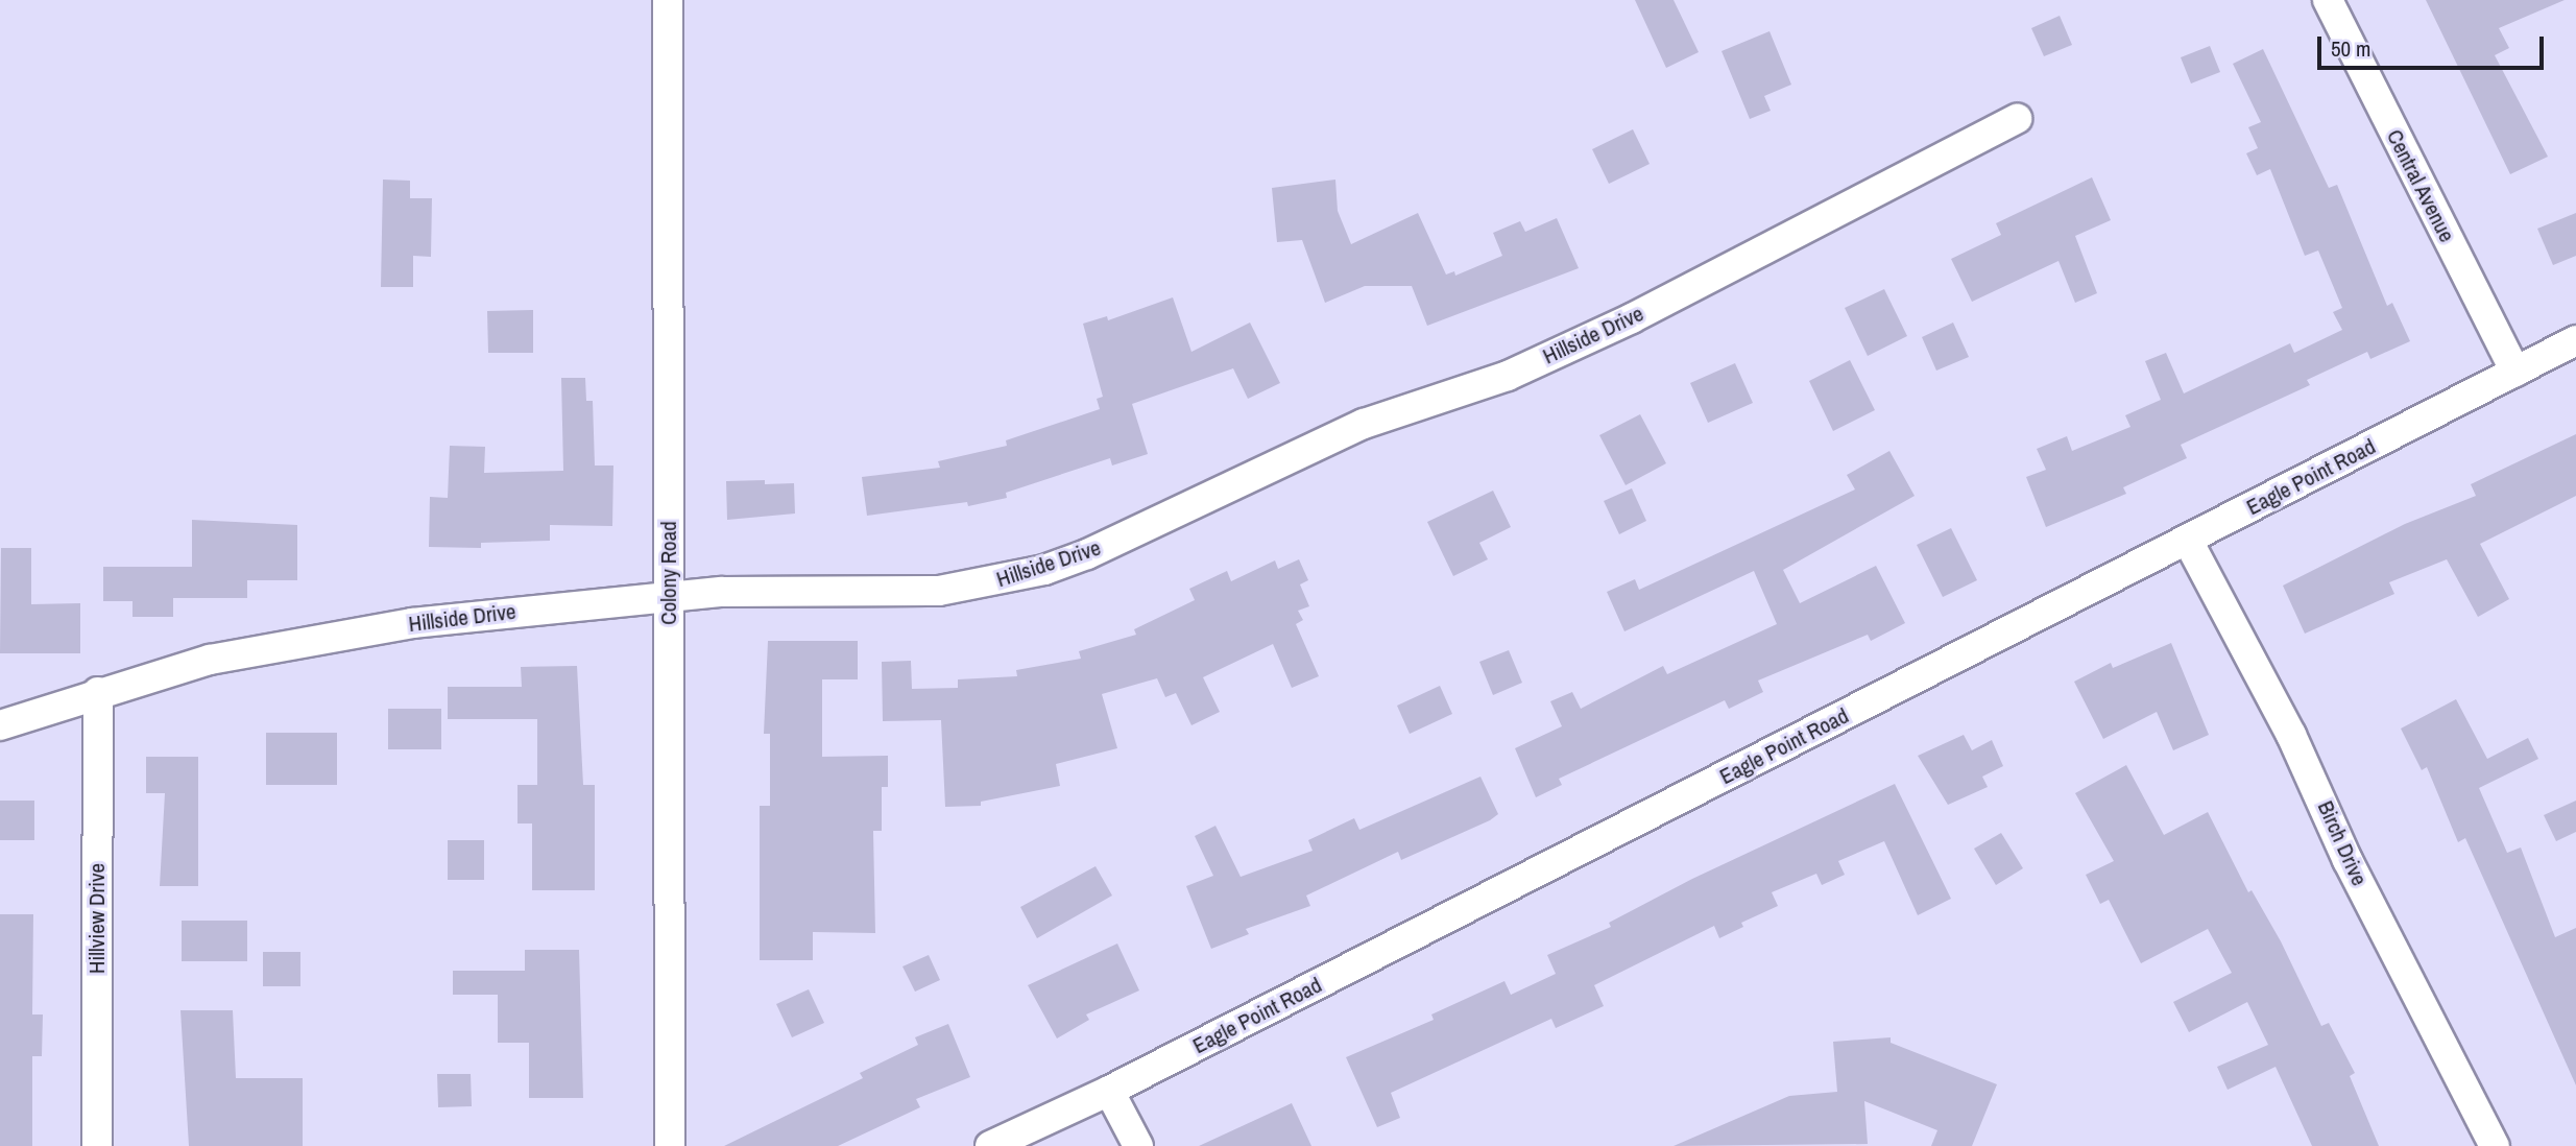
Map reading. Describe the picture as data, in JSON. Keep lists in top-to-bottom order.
{
  "streets": {
    "street": [
      "Central Avenue",
      "Hillside Drive",
      "Eagle Point Road",
      "Colony Road",
      "Birch Drive",
      "Hillview Drive"
    ]
  },
  "crossings": [
    ["Central Avenue", "Eagle Point Road"],
    ["Hillside Drive", "Colony Road"],
    ["Hillside Drive", "Hillview Drive"],
    ["Eagle Point Road", "Birch Drive"]
  ],
  "scale_bar": "50 m"
}
